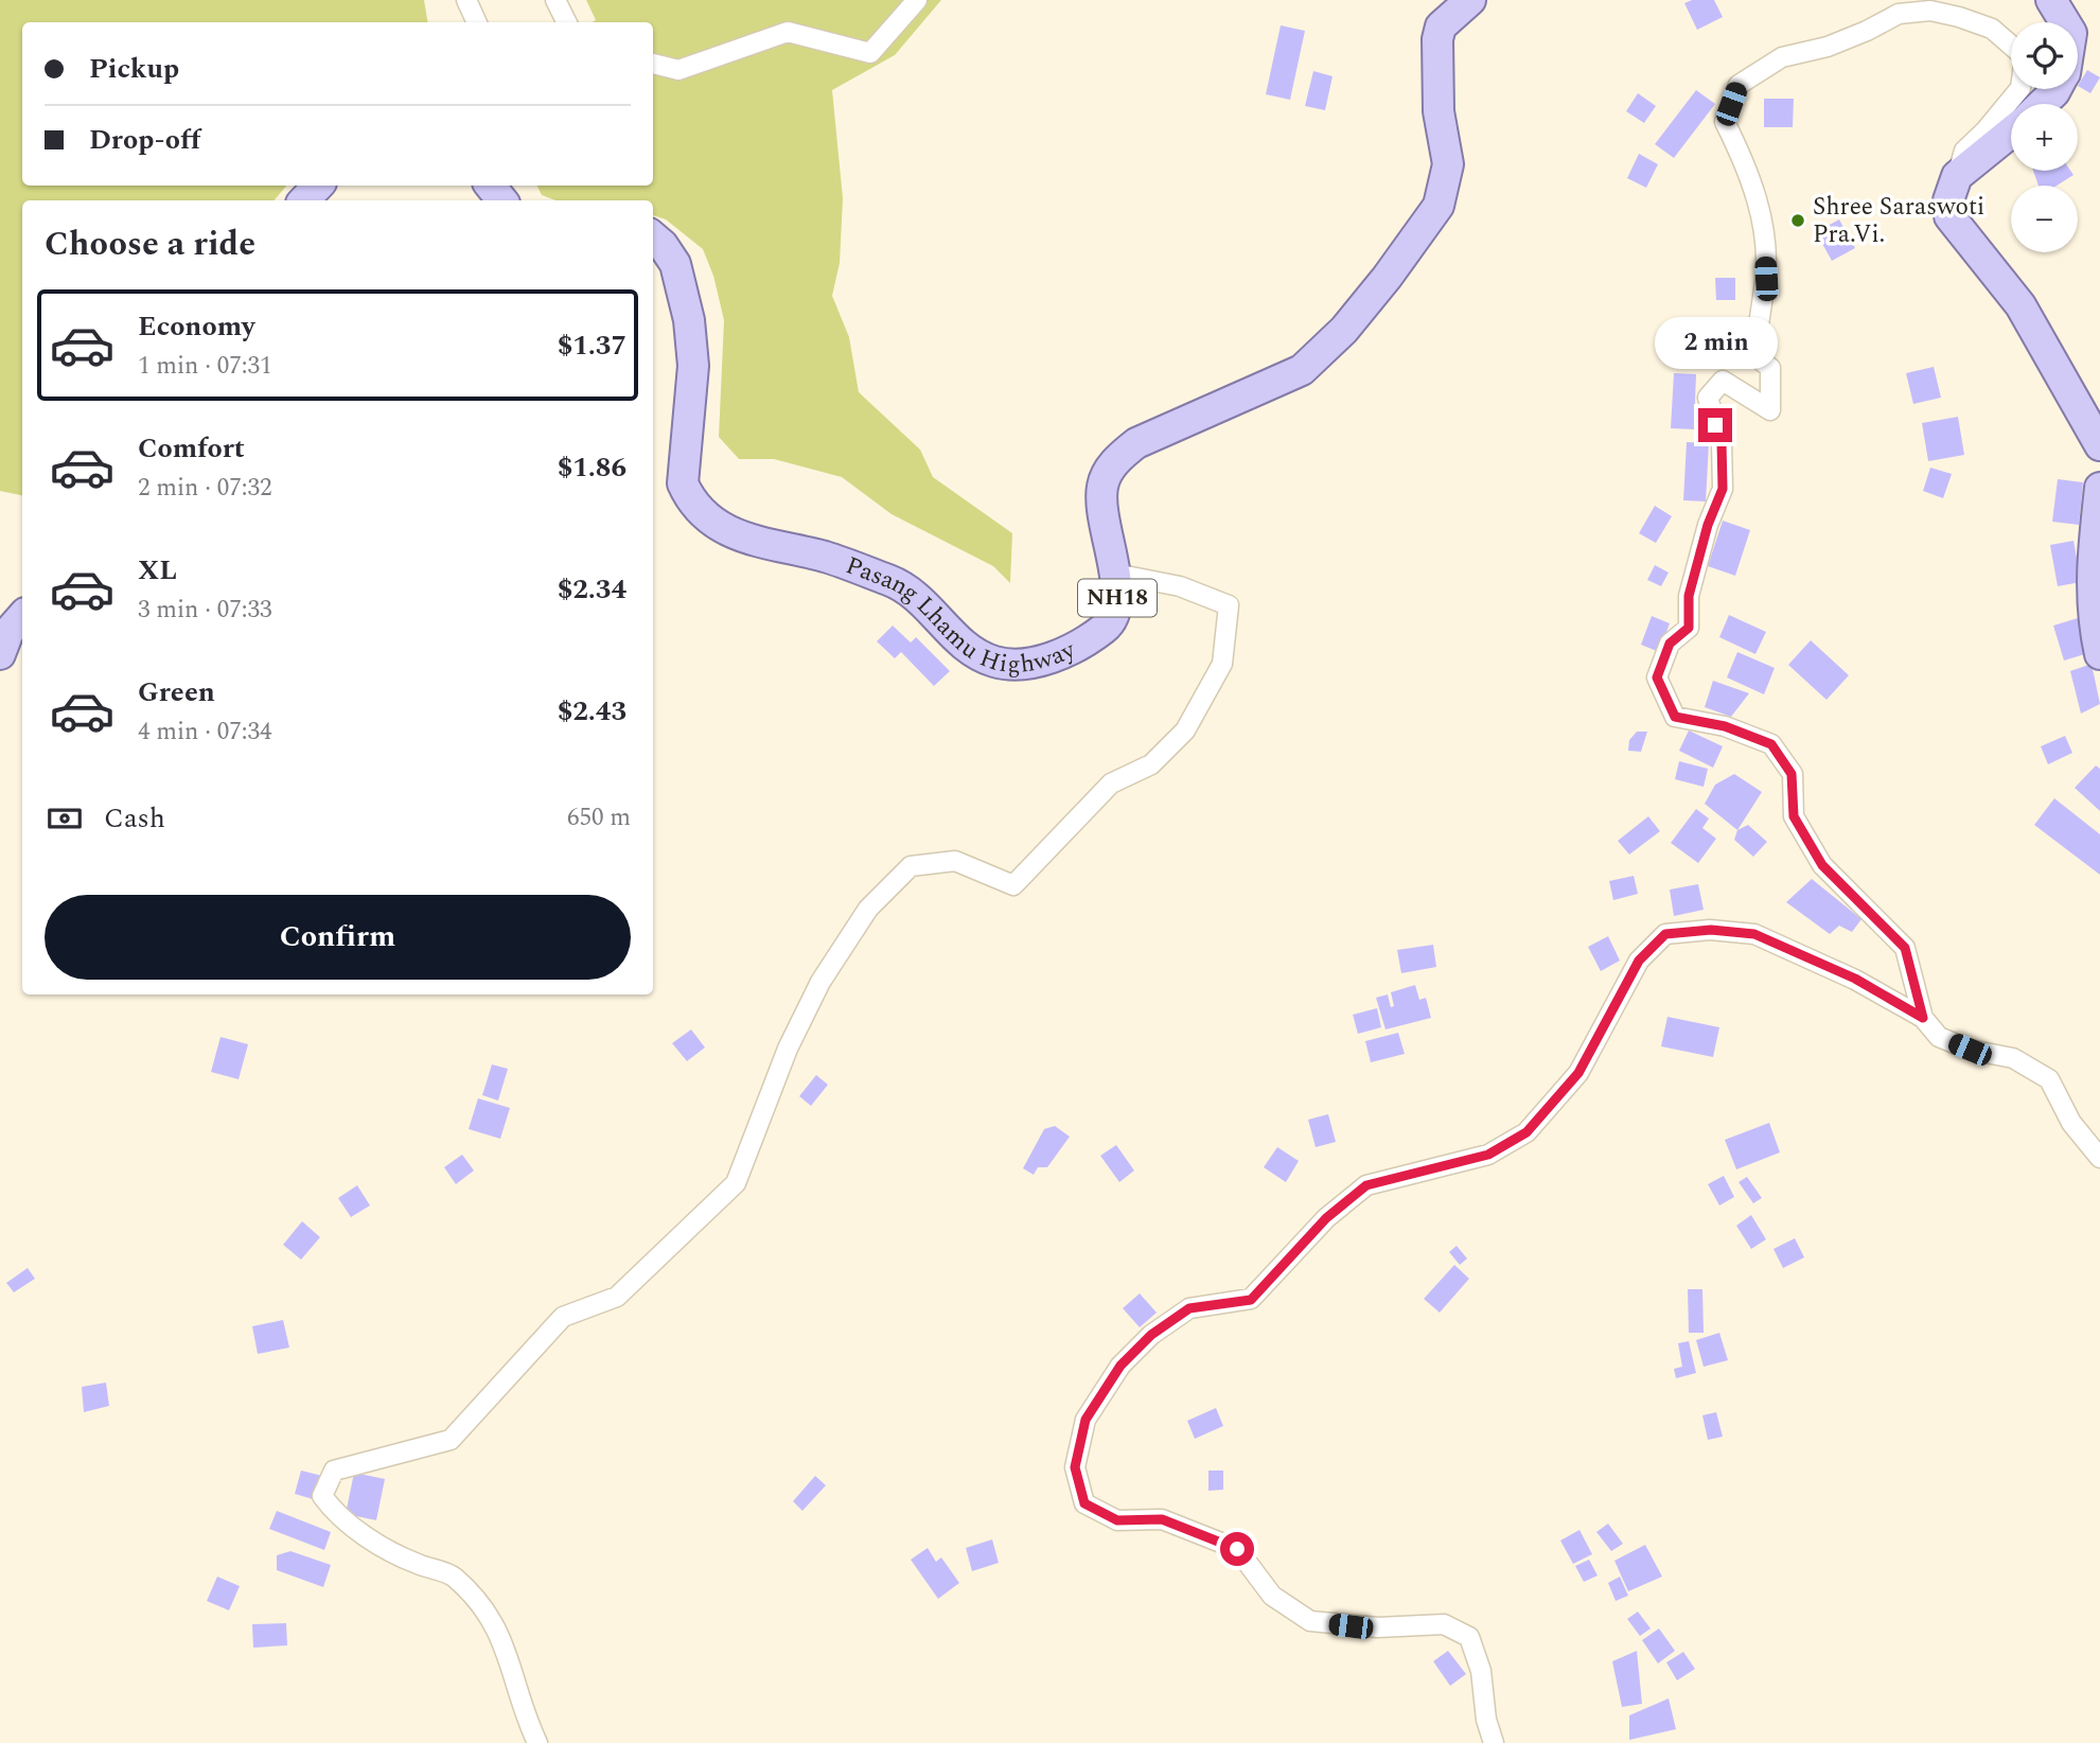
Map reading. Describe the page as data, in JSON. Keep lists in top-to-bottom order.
{
  "streets": {
    "main road": ["NH18", "Pasang Lhamu Highway"]
  },
  "places": ["Shree Saraswoti Pra.Vi."],
  "page": {
    "map_buttons": ["+", "−"],
    "banner": ["Pickup", "Drop-off"],
    "heading": "Choose a ride",
    "list": [
      {
        "name": "Economy",
        "note": "1 min · 07:31",
        "value": "$1.37"
      },
      {
        "name": "Comfort",
        "note": "2 min · 07:32",
        "value": "$1.86"
      },
      {
        "name": "XL",
        "note": "3 min · 07:33",
        "value": "$2.34"
      },
      {
        "name": "Green",
        "note": "4 min · 07:34",
        "value": "$2.43"
      }
    ],
    "bubble": "2 min",
    "pay": ["Cash", "650 m"],
    "buttons": "Confirm"
  }
}
